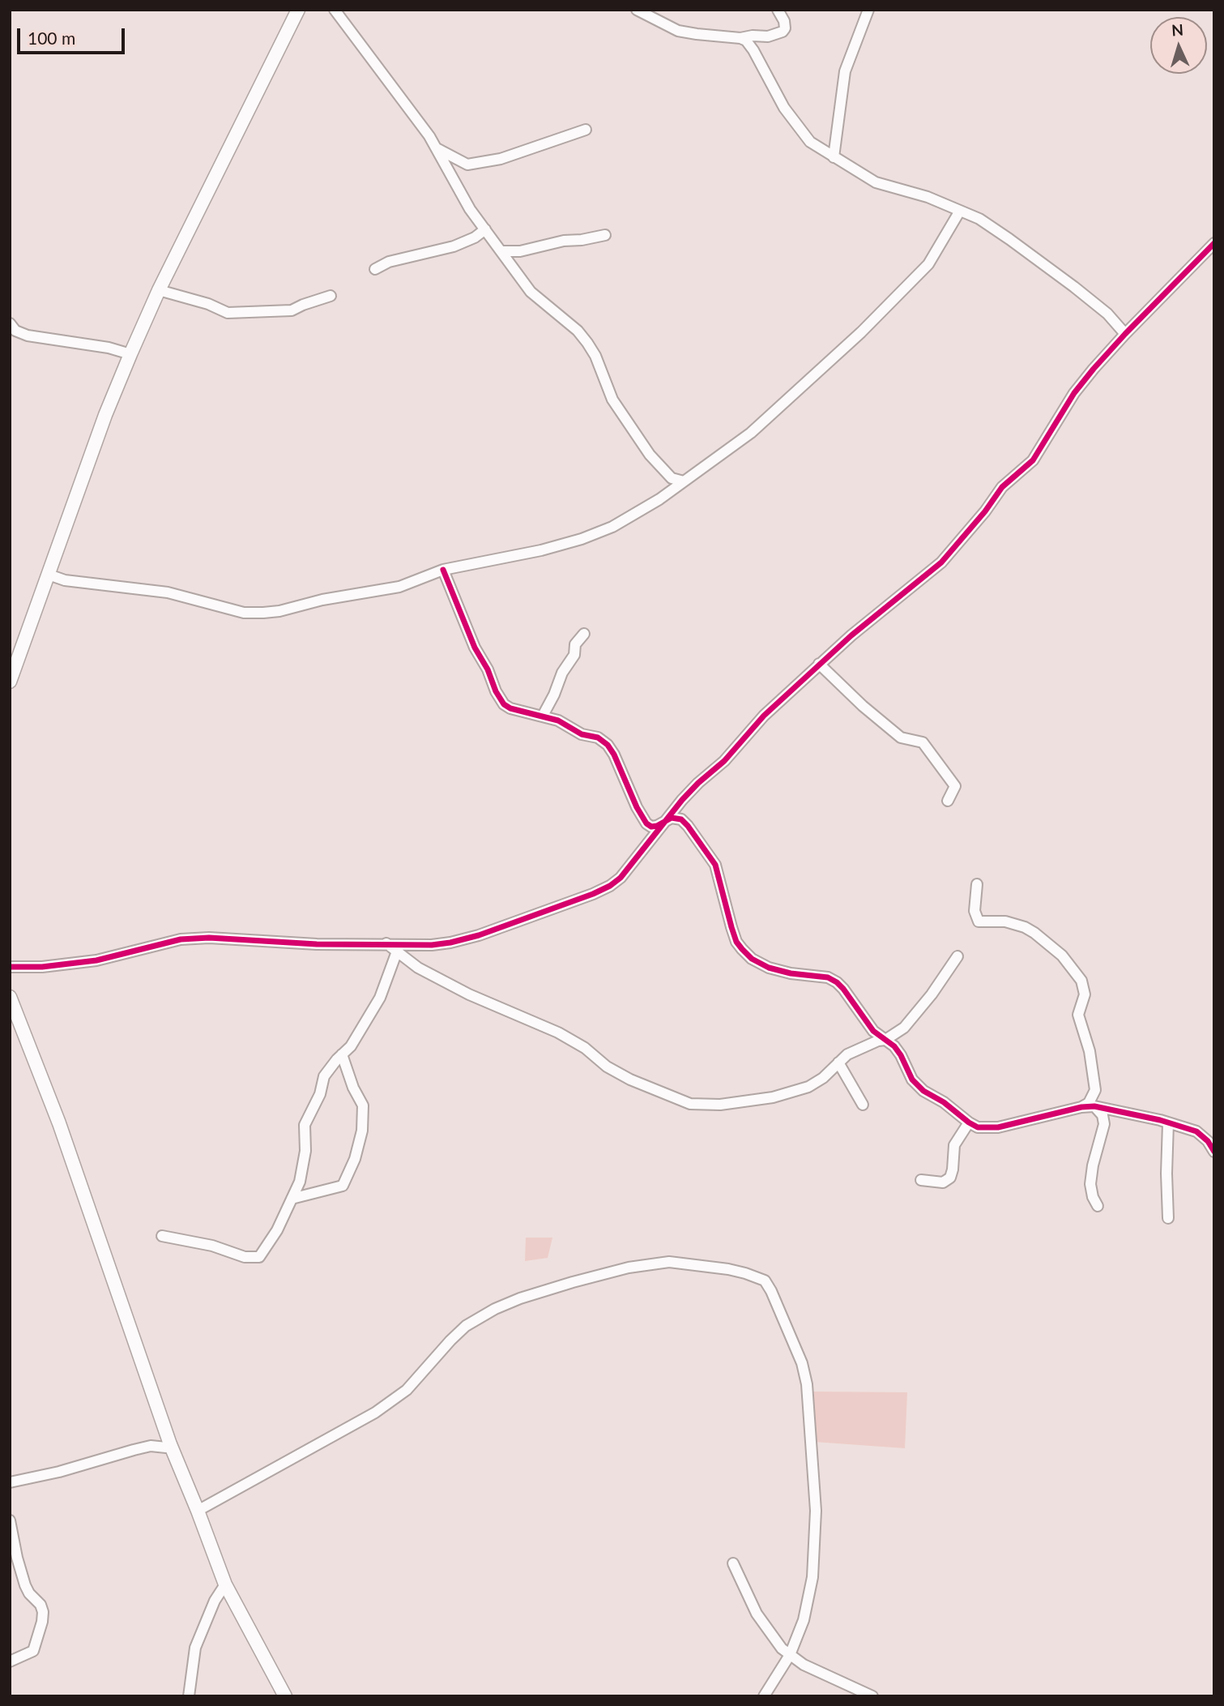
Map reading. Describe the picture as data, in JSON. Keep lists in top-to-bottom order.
{
  "scale_bar": "100 m",
  "north": "top"
}
